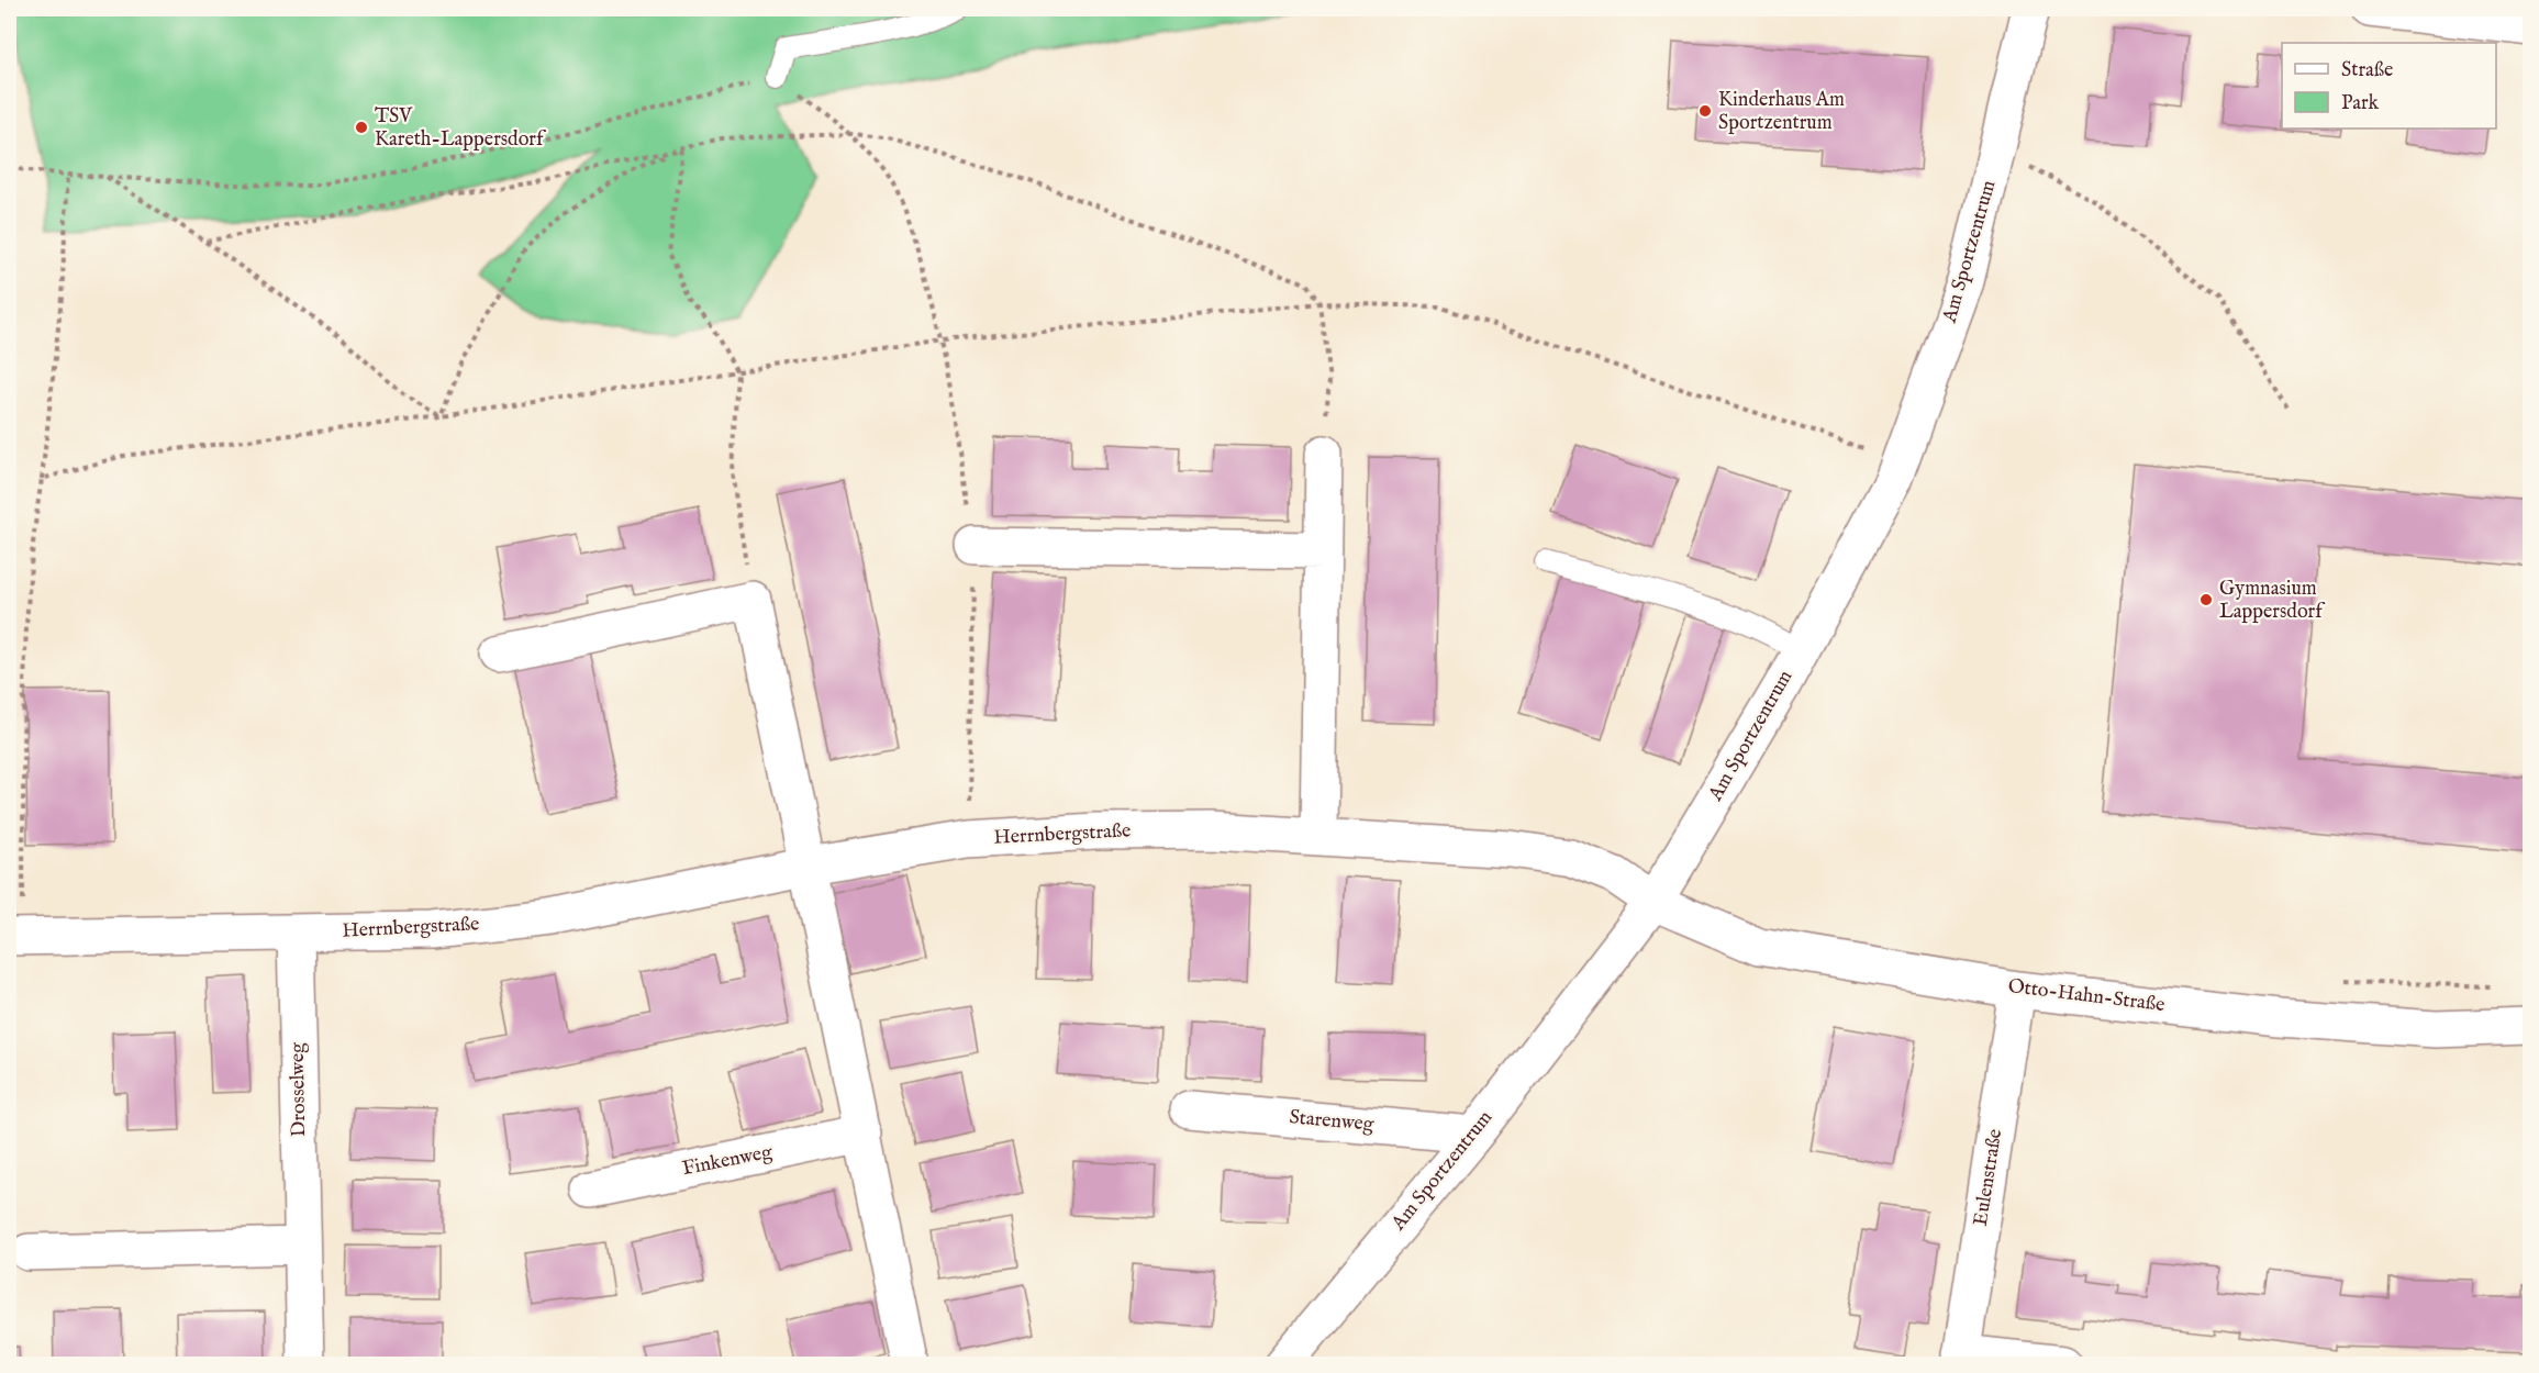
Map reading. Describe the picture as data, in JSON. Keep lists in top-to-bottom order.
{
  "streets": {
    "street": [
      "Am Sportzentrum",
      "Herrnbergstraße",
      "Otto-Hahn-Straße",
      "Drosselweg",
      "Starenweg",
      "Finkenweg",
      "Eulenstraße"
    ]
  },
  "crossings": [
    ["Am Sportzentrum", "Herrnbergstraße"],
    ["Am Sportzentrum", "Otto-Hahn-Straße"],
    ["Am Sportzentrum", "Starenweg"],
    ["Herrnbergstraße", "Otto-Hahn-Straße"],
    ["Herrnbergstraße", "Drosselweg"],
    ["Otto-Hahn-Straße", "Eulenstraße"]
  ],
  "places": ["Kinderhaus Am Sportzentrum", "TSV Kareth-Lappersdorf", "Gymnasium Lappersdorf"],
  "legend": ["Straße", "Park"]
}
